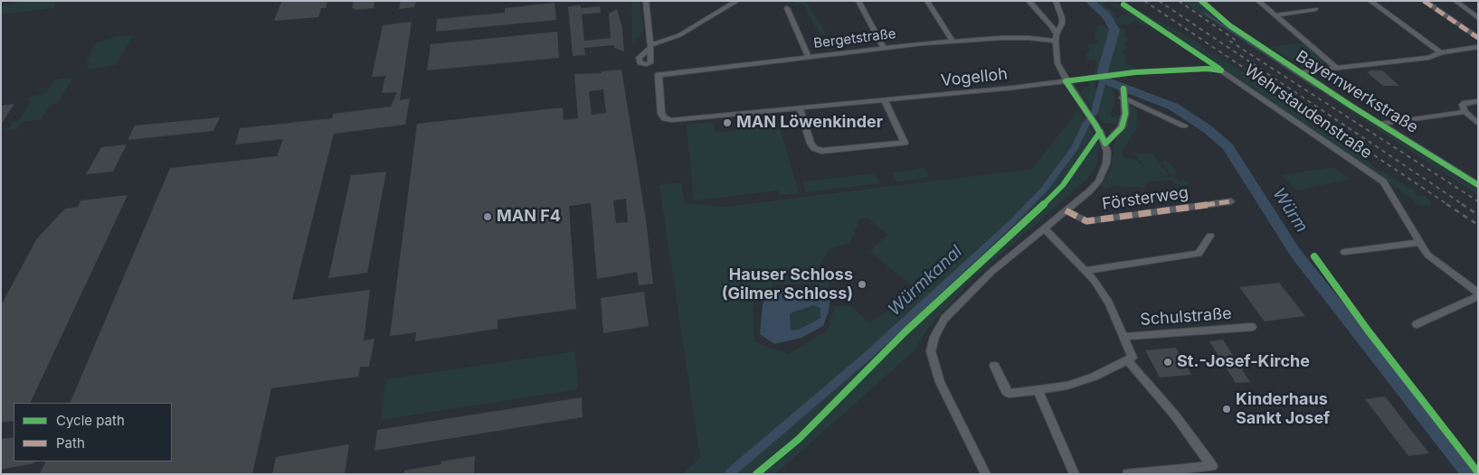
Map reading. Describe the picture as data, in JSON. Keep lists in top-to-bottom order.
{
  "streets": {
    "street": [
      "Bergetstraße",
      "Vogelloh",
      "Bayernwerkstraße",
      "Wehrstaudenstraße",
      "Försterweg",
      "Schulstraße"
    ]
  },
  "crossings": [
    ["Vogelloh", "Wehrstaudenstraße"]
  ],
  "water": ["Würm", "Würmkanal"],
  "places": [
    "MAN Löwenkinder",
    "MAN F4",
    "Hauser Schloss (Gilmer Schloss)",
    "St.-Josef-Kirche",
    "Kinderhaus Sankt Josef"
  ],
  "legend": ["Cycle path", "Path"]
}
